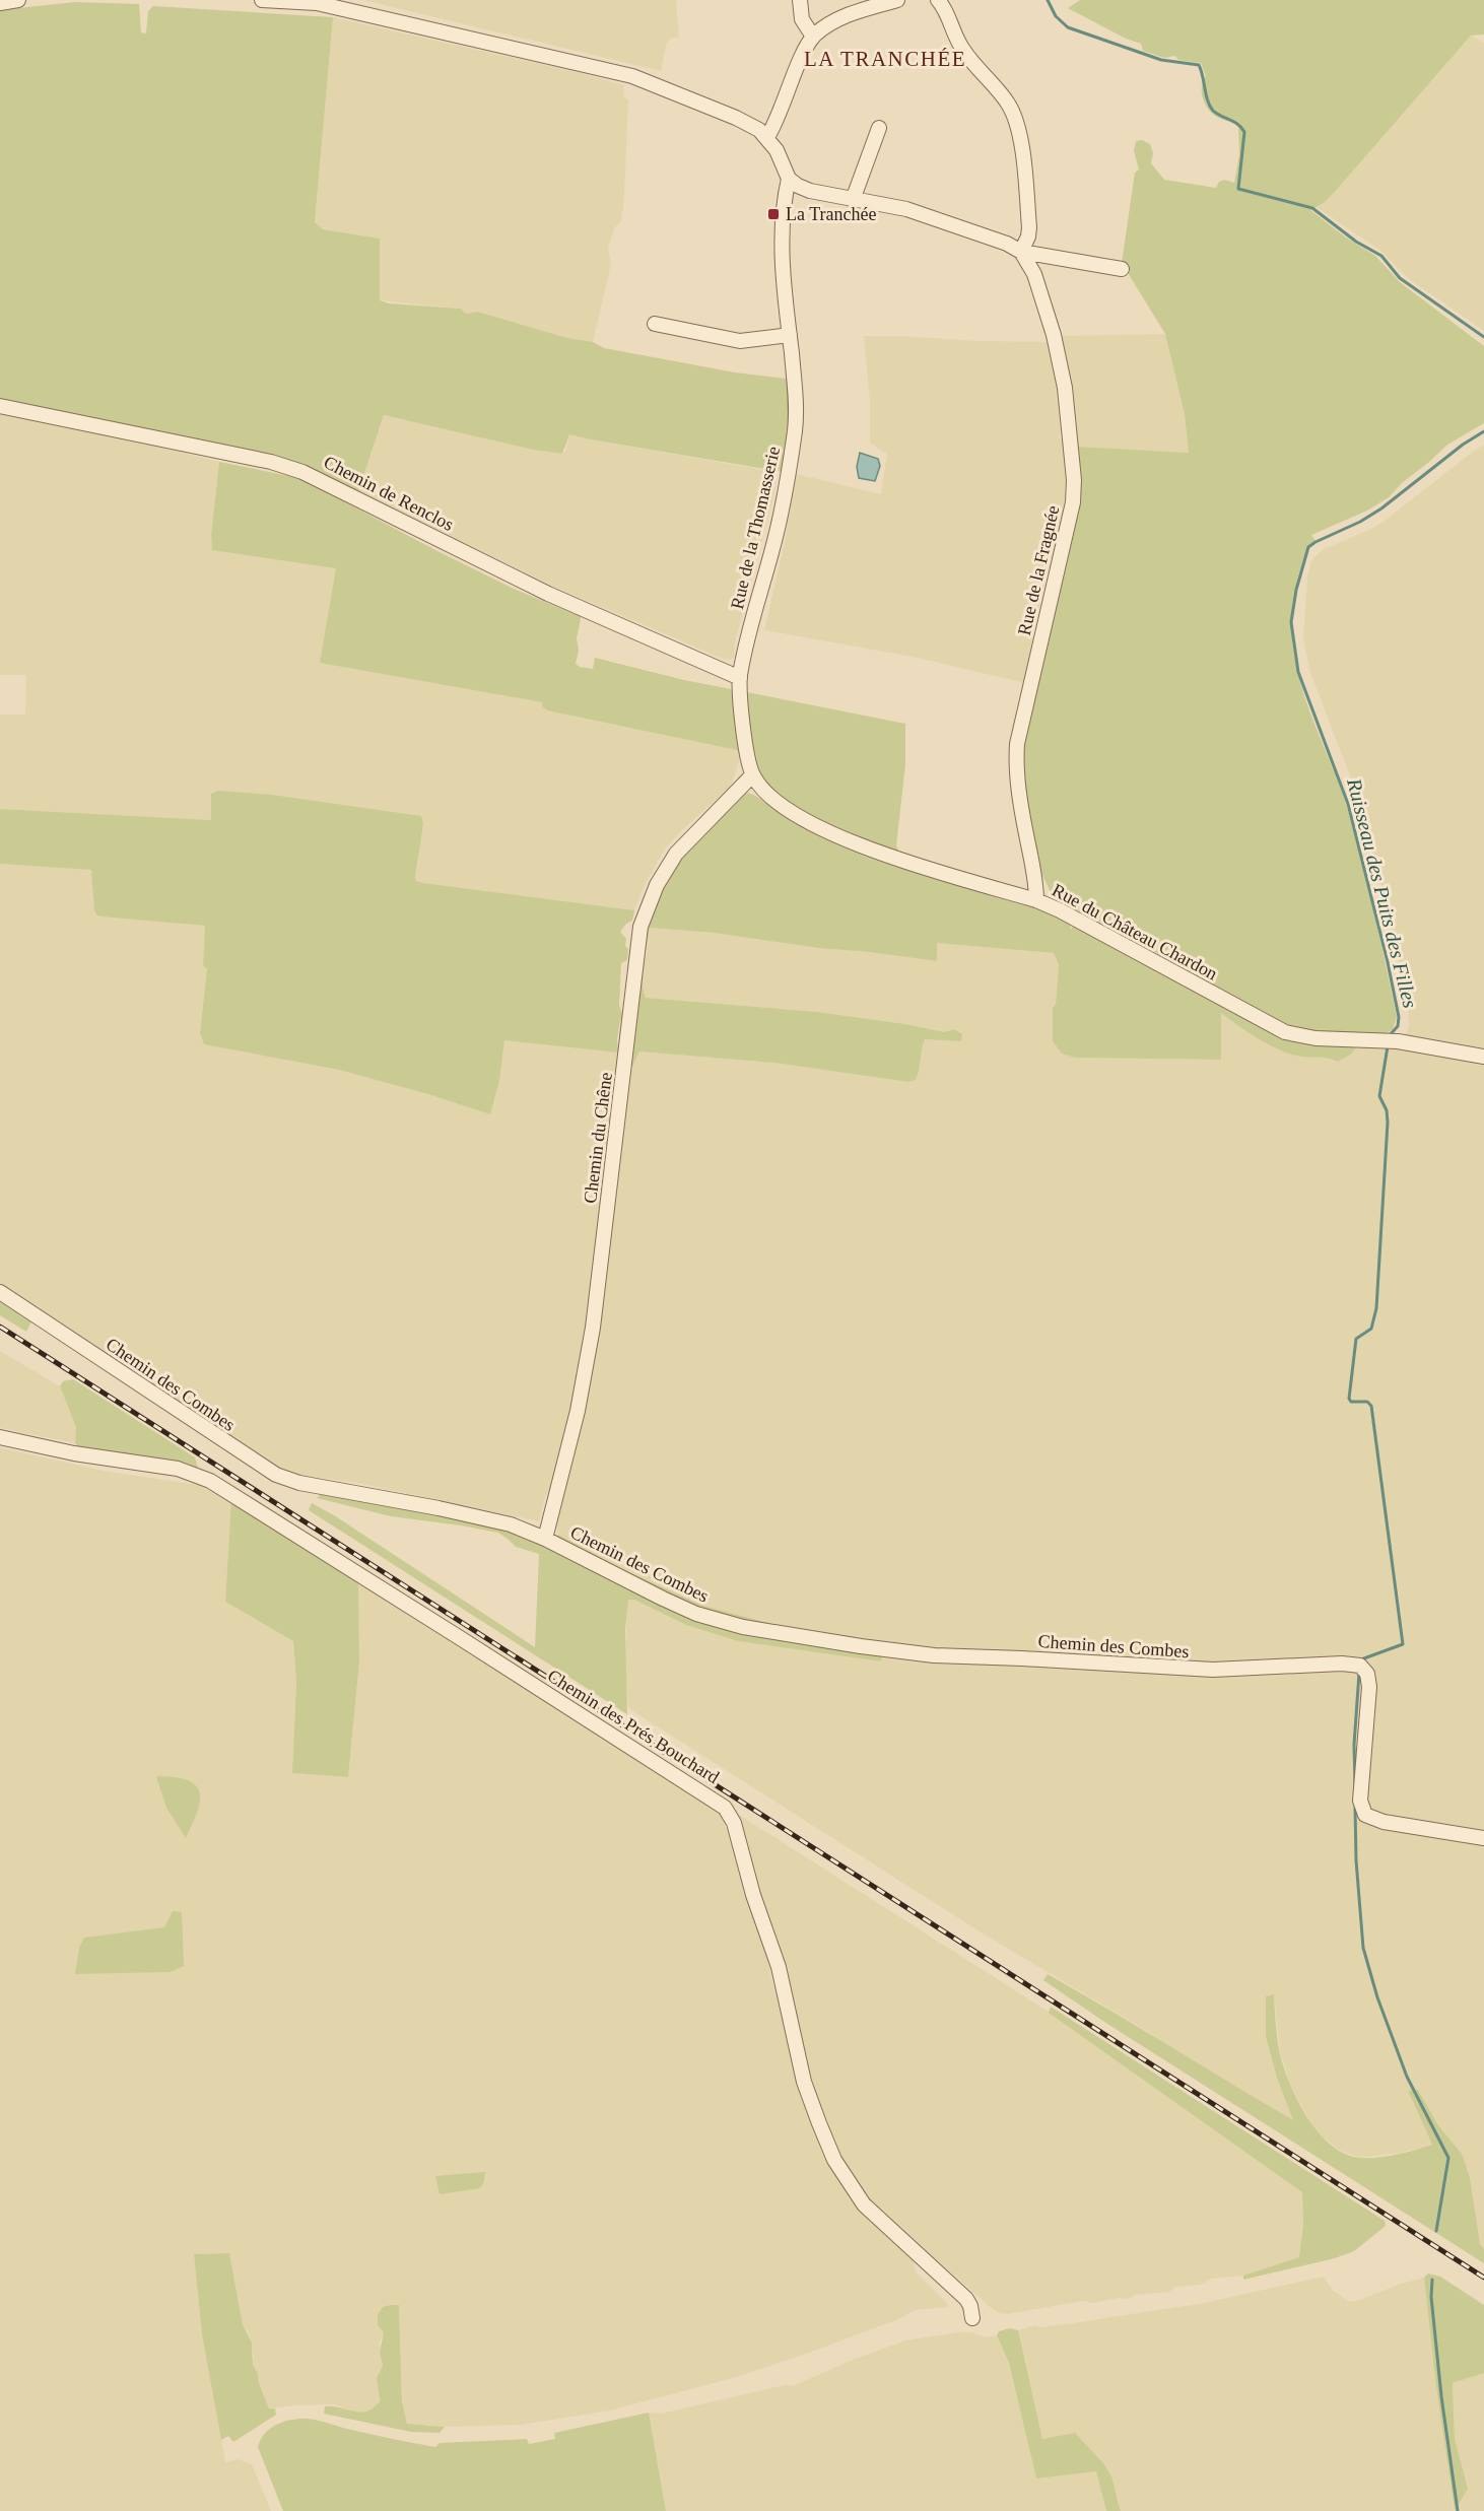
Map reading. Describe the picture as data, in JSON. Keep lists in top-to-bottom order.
{
  "streets": {
    "street": [
      "Chemin de Renclos",
      "Rue de la Thomasserie",
      "Rue de la Fragnée",
      "Rue du Château Chardon",
      "Chemin du Chêne",
      "Chemin des Combes",
      "Chemin des Prés Bouchard"
    ]
  },
  "crossings": [
    ["Chemin de Renclos", "Rue de la Thomasserie"],
    ["Rue de la Thomasserie", "Rue du Château Chardon"],
    ["Rue de la Thomasserie", "Chemin du Chêne"],
    ["Rue de la Fragnée", "Rue du Château Chardon"],
    ["Rue du Château Chardon", "Chemin du Chêne"],
    ["Chemin du Chêne", "Chemin des Combes"]
  ],
  "districts": ["LA TRANCHÉE"],
  "water": ["Ruisseau des Puits des Filles"],
  "places": {
    "transit": ["La Tranchée"]
  }
}
